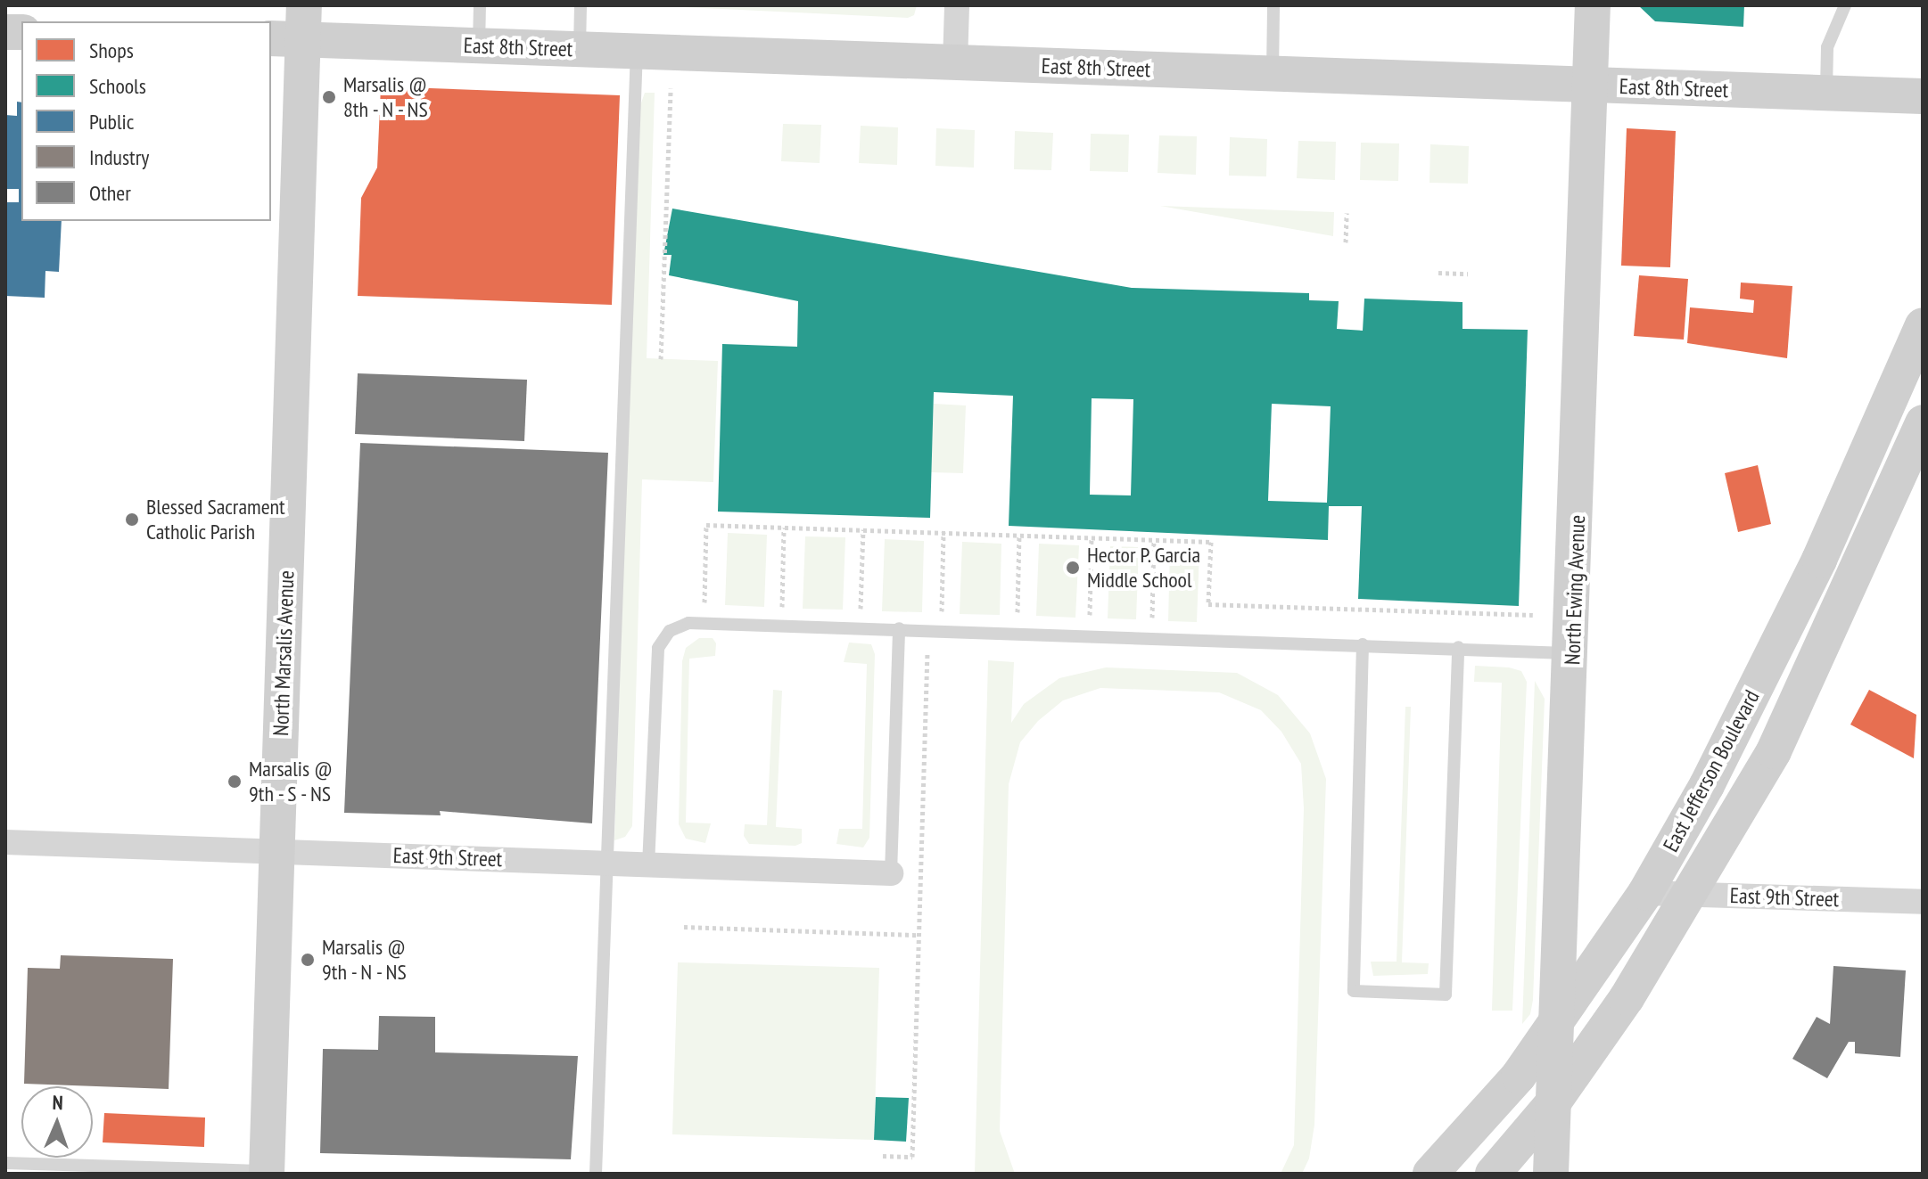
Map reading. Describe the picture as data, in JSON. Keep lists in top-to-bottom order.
{
  "streets": {
    "main road": [
      "East 8th Street",
      "North Ewing Avenue",
      "North Marsalis Avenue",
      "East Jefferson Boulevard"
    ],
    "street": ["East 9th Street"]
  },
  "crossings": [
    ["East 8th Street", "North Ewing Avenue"],
    ["East 8th Street", "North Marsalis Avenue"],
    ["North Ewing Avenue", "East Jefferson Boulevard"],
    ["North Marsalis Avenue", "East 9th Street"],
    ["East Jefferson Boulevard", "East 9th Street"]
  ],
  "places": [
    "Marsalis @ 8th - N - NS",
    "Blessed Sacrament Catholic Parish",
    "Hector P. Garcia Middle School",
    "Marsalis @ 9th - S - NS",
    "Marsalis @ 9th - N - NS"
  ],
  "legend": [
    "Shops",
    "Schools",
    "Public",
    "Industry",
    "Other"
  ],
  "north": "top"
}
